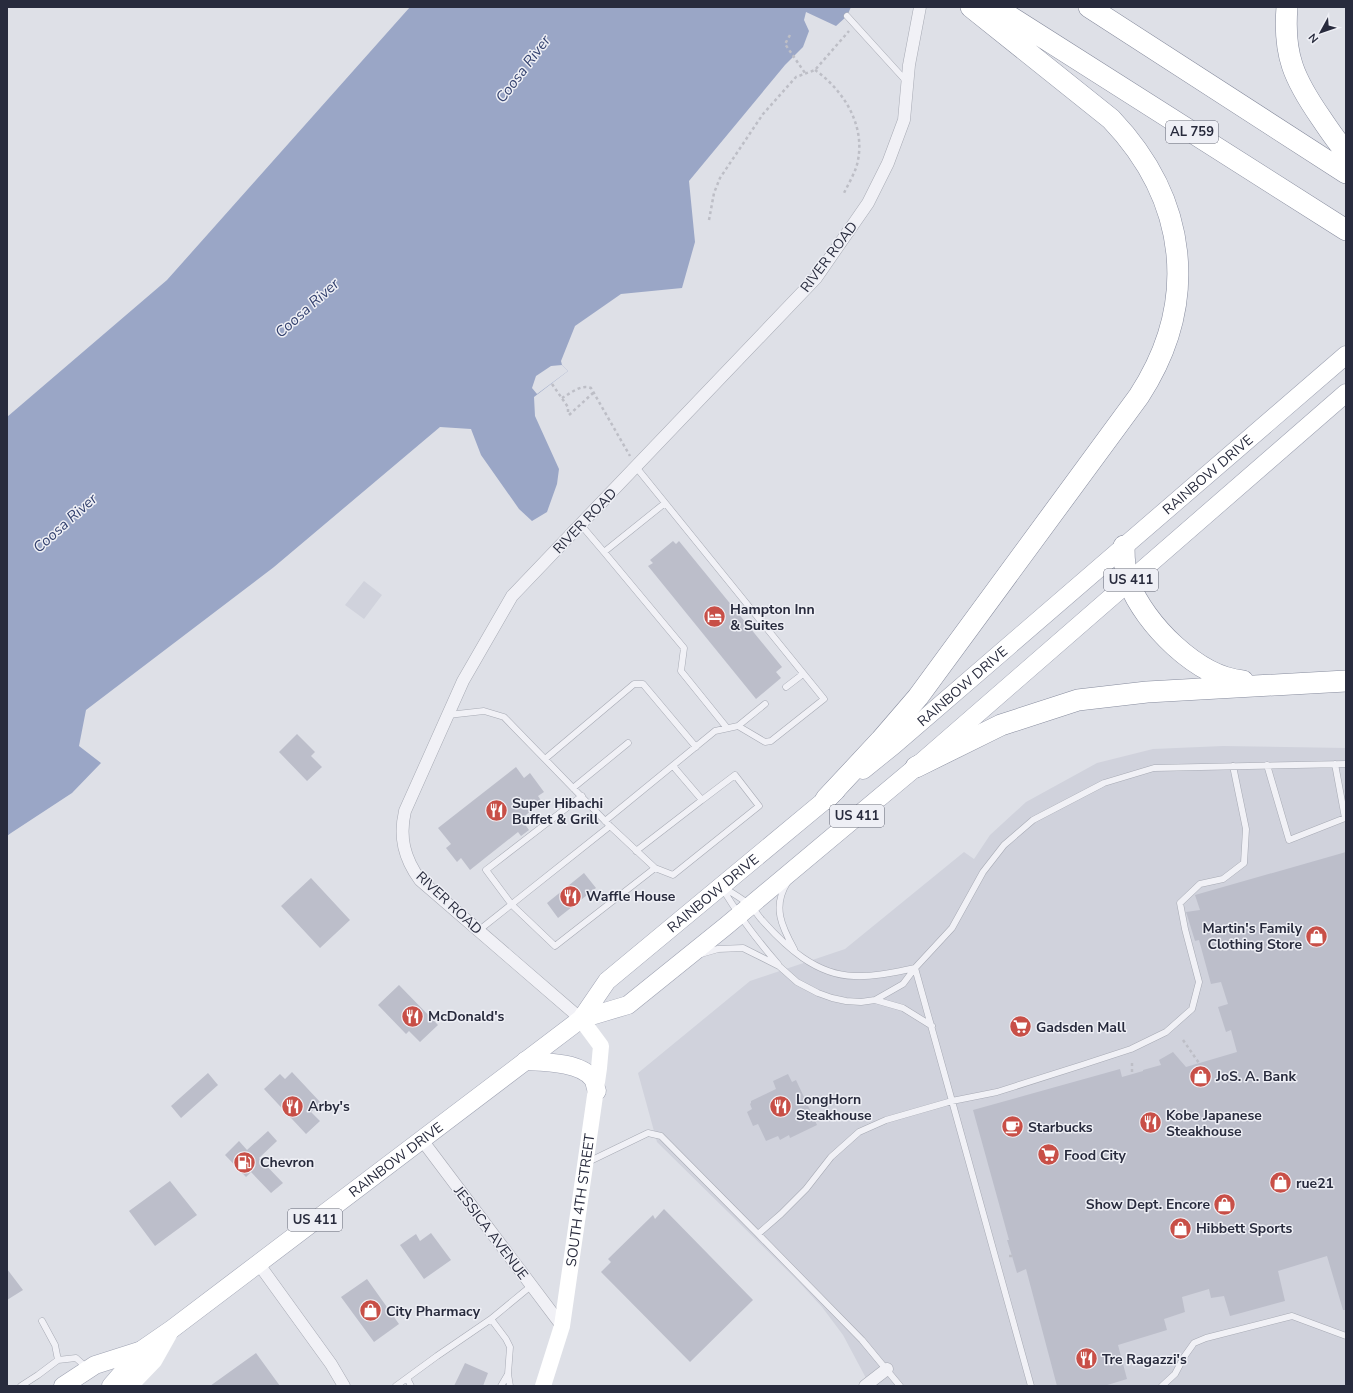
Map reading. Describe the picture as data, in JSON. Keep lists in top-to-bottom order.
{
  "streets": {
    "highway": ["AL 759"],
    "main road": ["RAINBOW DRIVE", "US 411"],
    "street": ["RIVER ROAD", "SOUTH 4TH STREET", "JESSICA AVENUE"]
  },
  "crossings": [
    ["RIVER ROAD", "RAINBOW DRIVE"],
    ["RIVER ROAD", "SOUTH 4TH STREET"],
    ["RAINBOW DRIVE", "US 411"],
    ["RAINBOW DRIVE", "SOUTH 4TH STREET"],
    ["RAINBOW DRIVE", "JESSICA AVENUE"],
    ["SOUTH 4TH STREET", "JESSICA AVENUE"]
  ],
  "water": ["Coosa River"],
  "places": {
    "hotel": ["Hampton Inn & Suites"],
    "restaurant": [
      "Super Hibachi Buffet & Grill",
      "Waffle House",
      "McDonald's",
      "Arby's",
      "LongHorn Steakhouse",
      "Kobe Japanese Steakhouse",
      "Tre Ragazzi's"
    ],
    "shop": [
      "Martin's Family Clothing Store",
      "JoS. A. Bank",
      "rue21",
      "Show Dept. Encore",
      "Hibbett Sports",
      "City Pharmacy"
    ],
    "supermarket": ["Gadsden Mall", "Food City"],
    "cafe": ["Starbucks"],
    "fuel station": ["Chevron"]
  },
  "north": "bottom left"
}
